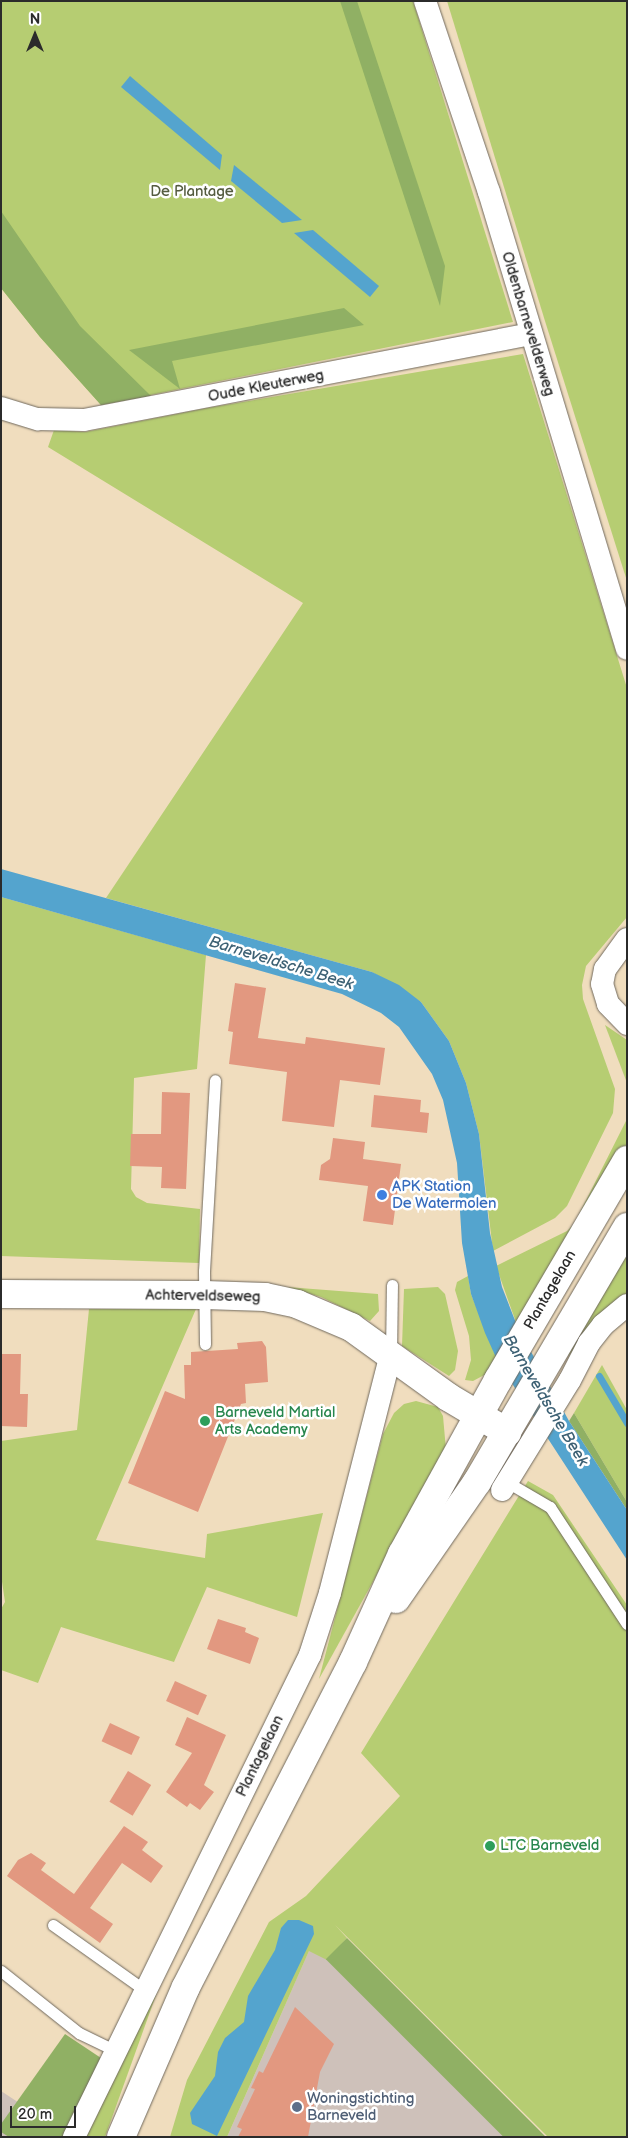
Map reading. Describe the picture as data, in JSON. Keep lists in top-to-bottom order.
{
  "streets": {
    "main road": ["Plantagelaan", "Achterveldseweg"],
    "street": ["Oldenbarnevelderweg", "Oude Kleuterweg"]
  },
  "crossings": [
    ["Oldenbarnevelderweg", "Oude Kleuterweg"],
    ["Plantagelaan", "Achterveldseweg"]
  ],
  "water": ["Barneveldsche Beek"],
  "parks": ["De Plantage"],
  "places": [
    "APK Station De Watermolen",
    "Barneveld Martial Arts Academy",
    "LTC Barneveld",
    "Woningstichting Barneveld"
  ],
  "scale_bar": "20 m",
  "north": "top"
}
